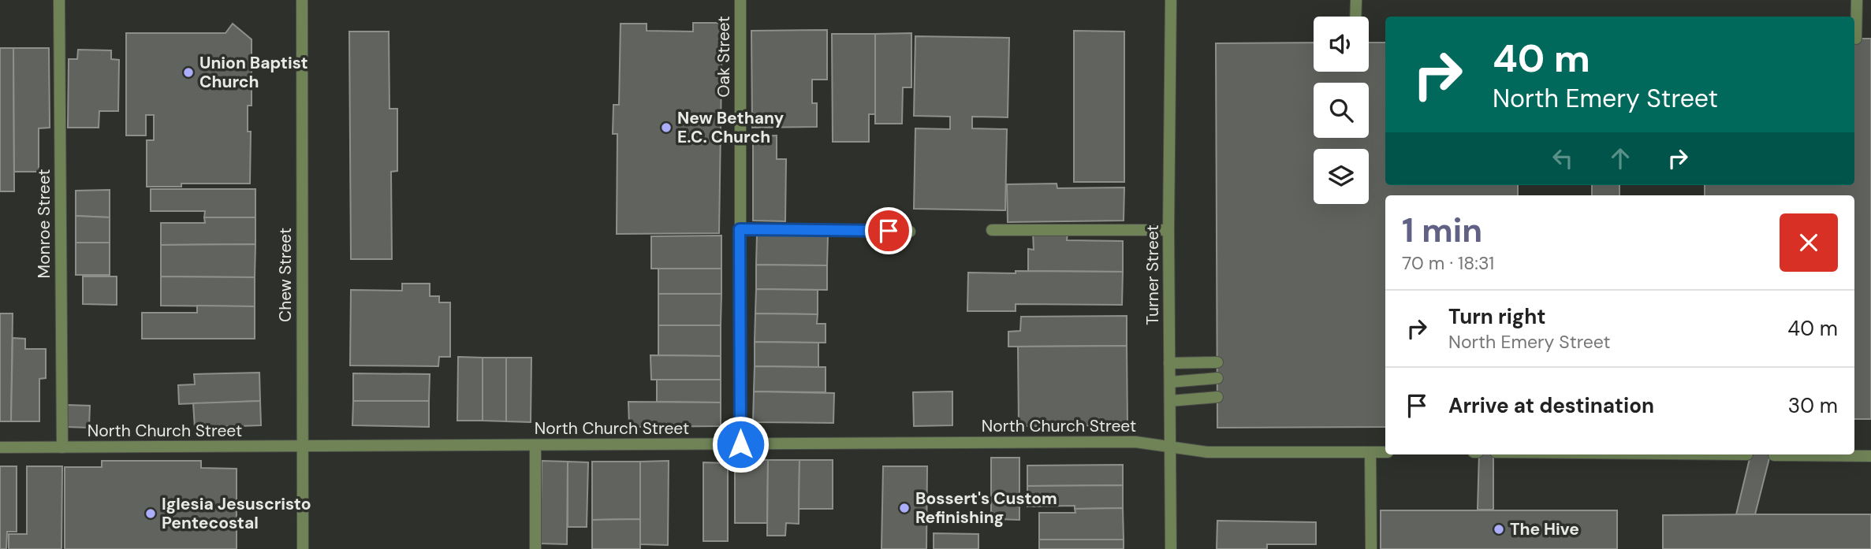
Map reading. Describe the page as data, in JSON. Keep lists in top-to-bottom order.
{
  "streets": {
    "street": [
      "Oak Street",
      "Monroe Street",
      "Chew Street",
      "Turner Street",
      "North Church Street"
    ]
  },
  "crossings": [
    ["Oak Street", "North Church Street"],
    ["Monroe Street", "North Church Street"],
    ["Chew Street", "North Church Street"],
    ["Turner Street", "North Church Street"]
  ],
  "places": [
    "Union Baptist Church",
    "New Bethany E.C. Church",
    "Bossert's Custom Refinishing",
    "Iglesia Jesuscristo Pentecostal",
    "The Hive"
  ],
  "page": {
    "turn": ["40 m", "North Emery Street"],
    "heading": ["1 min", "70 m · 18:31"],
    "list": [
      {
        "name": "Turn right",
        "note": "North Emery Street",
        "value": "40 m"
      },
      {
        "name": "Arrive at destination",
        "value": "30 m"
      }
    ]
  }
}
